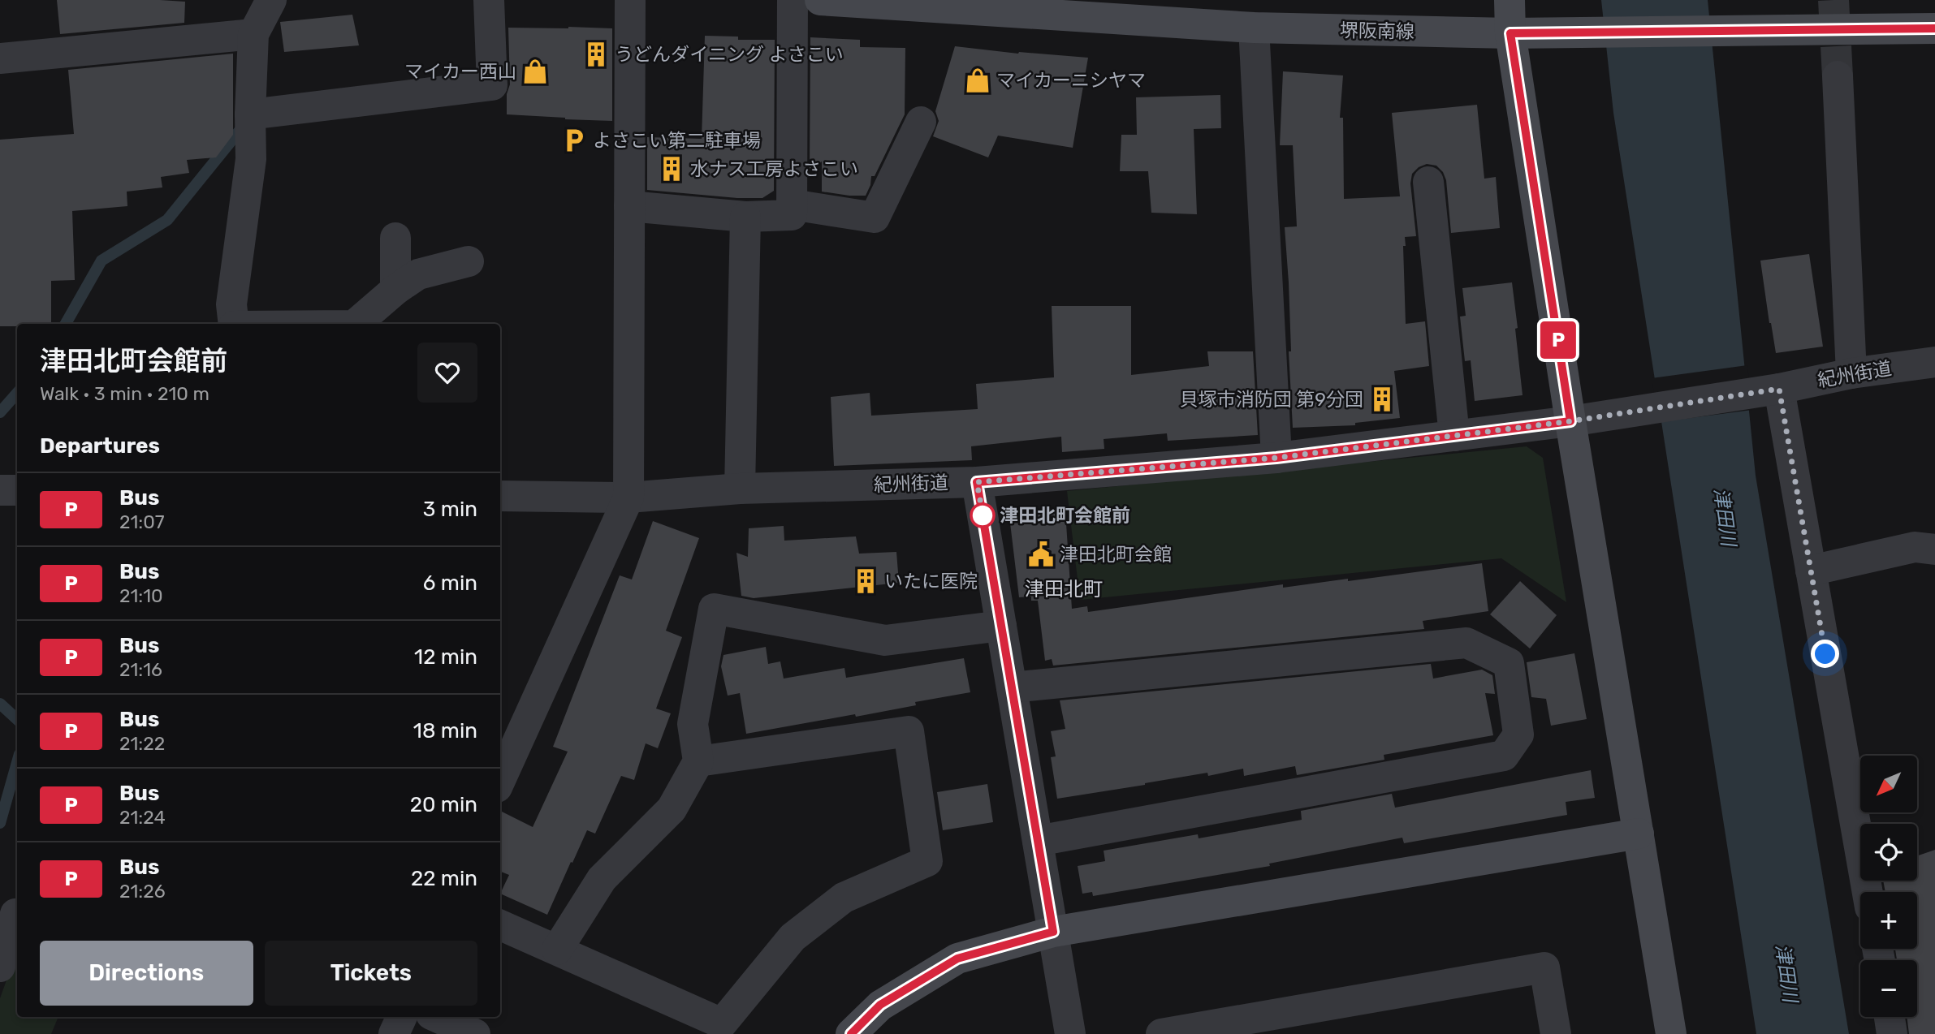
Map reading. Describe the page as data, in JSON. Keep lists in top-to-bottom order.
{
  "streets": {
    "street": ["堺阪南線", "紀州街道"]
  },
  "districts": ["津田北町"],
  "water": ["津田川"],
  "places": {
    "building": [
      "うどんダイニング よさこい",
      "水ナス工房よさこい",
      "貝塚市消防団 第9分団",
      "いたに医院"
    ],
    "shop": ["マイカー西山", "マイカーニシヤマ"],
    "parking": ["よさこい第二駐車場"],
    "other": ["津田北町会館前"],
    "public building": ["津田北町会館"]
  },
  "lines": ["bus line P"],
  "north": "bottom left",
  "page": {
    "on_map": "P",
    "heading": [
      ["津田北町会館前", "Walk · 3 min · 210 m"],
      "Departures"
    ],
    "list": [
      {
        "mark": "P",
        "name": "Bus",
        "note": "21:07",
        "value": "3 min"
      },
      {
        "mark": "P",
        "name": "Bus",
        "note": "21:10",
        "value": "6 min"
      },
      {
        "mark": "P",
        "name": "Bus",
        "note": "21:16",
        "value": "12 min"
      },
      {
        "mark": "P",
        "name": "Bus",
        "note": "21:22",
        "value": "18 min"
      },
      {
        "mark": "P",
        "name": "Bus",
        "note": "21:24",
        "value": "20 min"
      },
      {
        "mark": "P",
        "name": "Bus",
        "note": "21:26",
        "value": "22 min"
      }
    ],
    "map_buttons": ["+", "−"],
    "buttons": ["Directions", "Tickets"]
  }
}
